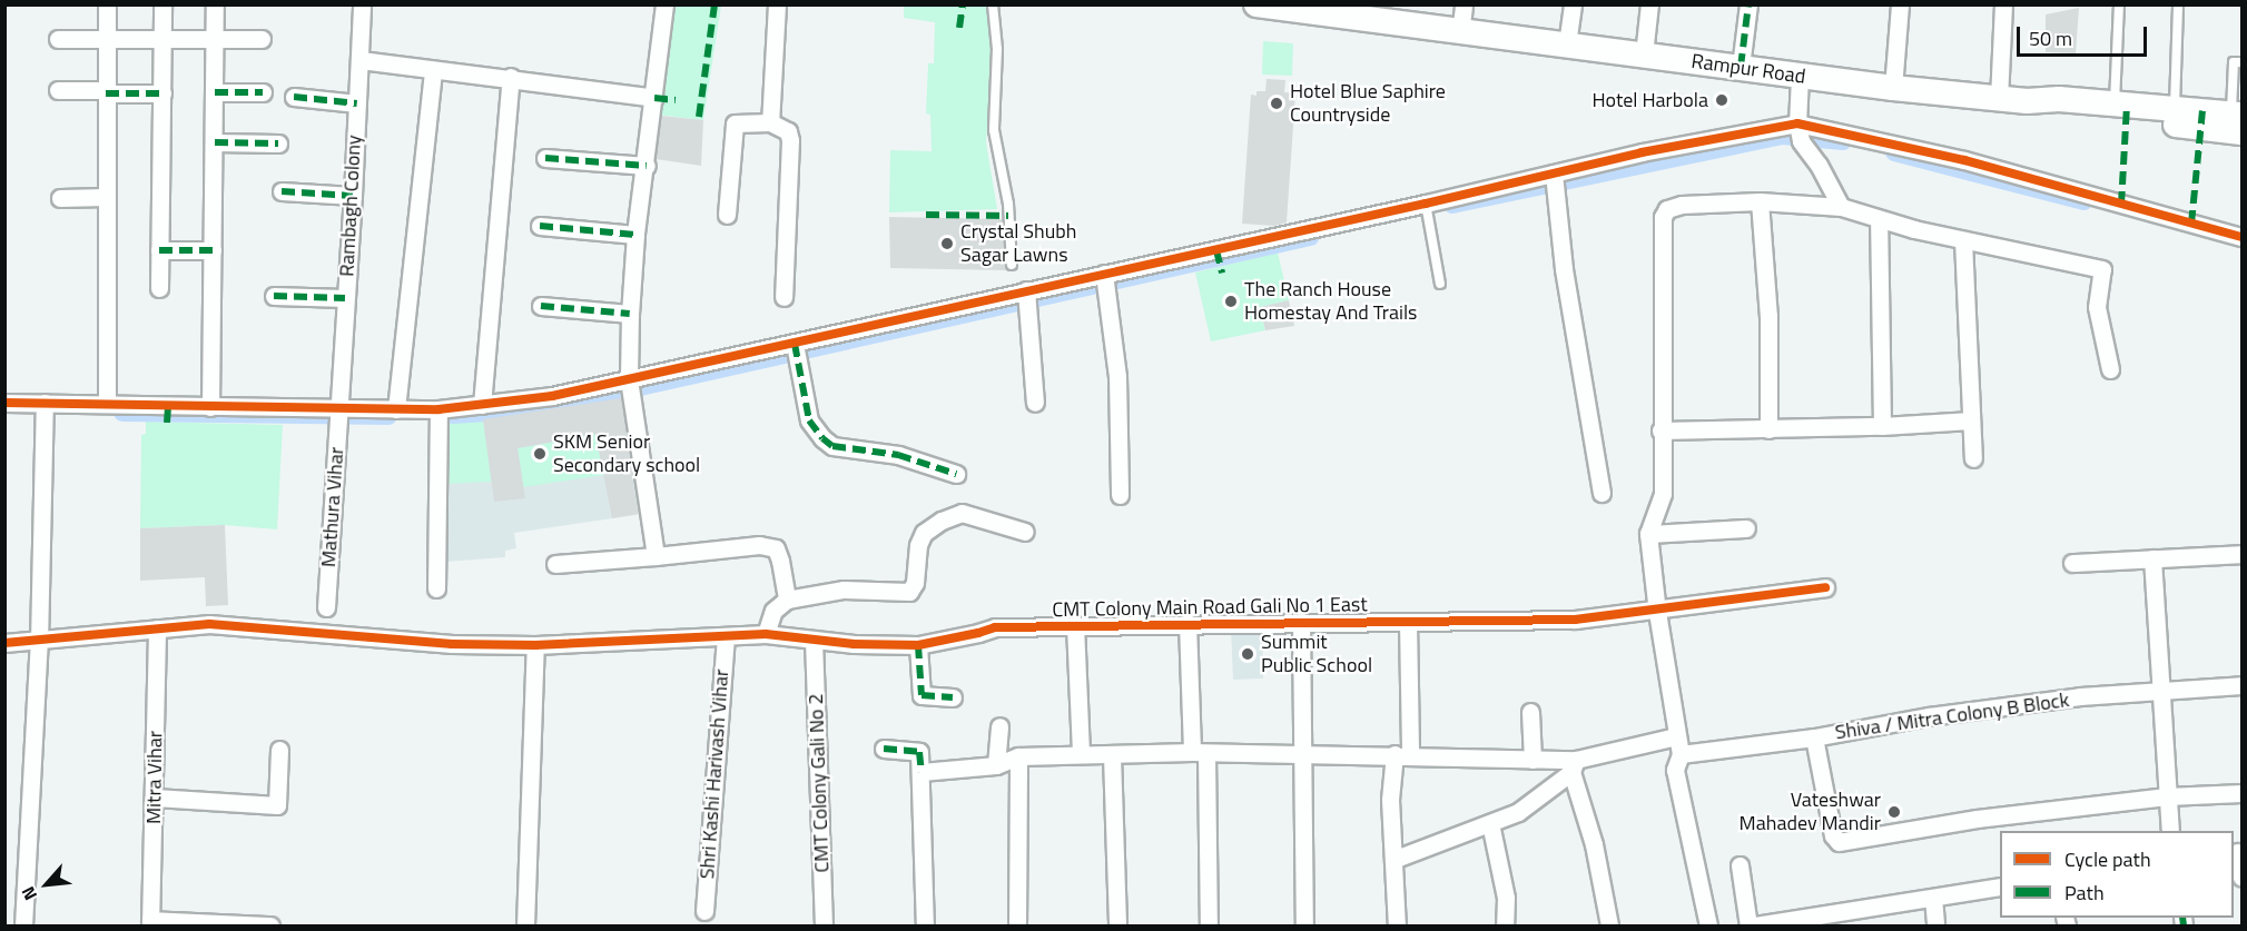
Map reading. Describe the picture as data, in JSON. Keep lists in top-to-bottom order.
{
  "streets": {
    "main road": ["Rampur Road"],
    "street": [
      "Rambagh Colony",
      "Mathura Vihar",
      "CMT Colony Main Road Gali No 1 East",
      "Shiva / Mitra Colony B Block",
      "Shri Kashi Harivash Vihar",
      "Mitra Vihar",
      "CMT Colony Gali No 2"
    ]
  },
  "crossings": [
    ["Rambagh Colony", "Mathura Vihar"],
    ["CMT Colony Main Road Gali No 1 East", "Shri Kashi Harivash Vihar"],
    ["CMT Colony Main Road Gali No 1 East", "Mitra Vihar"],
    ["CMT Colony Main Road Gali No 1 East", "CMT Colony Gali No 2"]
  ],
  "places": [
    "Hotel Harbola",
    "Hotel Blue Saphire Countryside",
    "Crystal Shubh Sagar Lawns",
    "The Ranch House Homestay And Trails",
    "SKM Senior Secondary school",
    "Summit Public School",
    "Vateshwar Mahadev Mandir"
  ],
  "legend": ["Cycle path", "Path"],
  "scale_bar": "50 m",
  "north": "bottom left"
}
